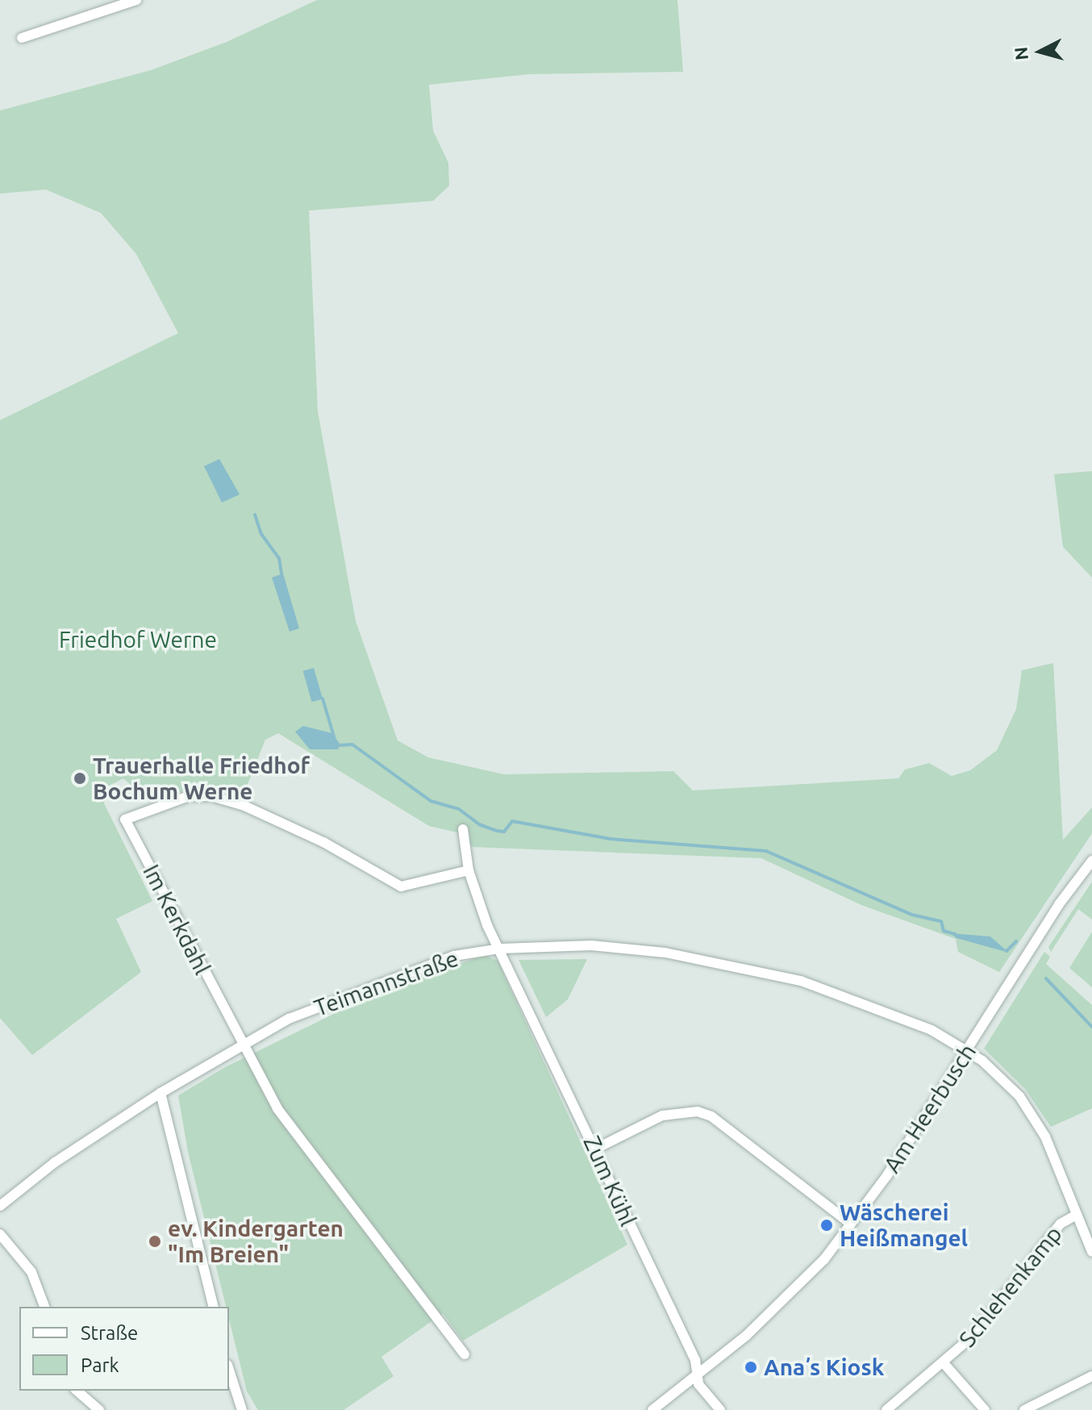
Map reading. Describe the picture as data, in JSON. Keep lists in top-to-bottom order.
{
  "streets": {
    "street": [
      "Im Kerkdahl",
      "Teimannstraße",
      "Am Heerbusch",
      "Zum Kühl",
      "Schlehenkamp"
    ]
  },
  "crossings": [
    ["Im Kerkdahl", "Teimannstraße"],
    ["Im Kerkdahl", "Zum Kühl"],
    ["Teimannstraße", "Am Heerbusch"],
    ["Teimannstraße", "Zum Kühl"],
    ["Teimannstraße", "Schlehenkamp"],
    ["Am Heerbusch", "Zum Kühl"]
  ],
  "parks": ["Friedhof Werne"],
  "places": [
    "Trauerhalle Friedhof Bochum Werne",
    "Wäscherei Heißmangel",
    "ev. Kindergarten \"Im Breien\"",
    "Anaʼs Kiosk"
  ],
  "legend": ["Straße", "Park"],
  "north": "left"
}
